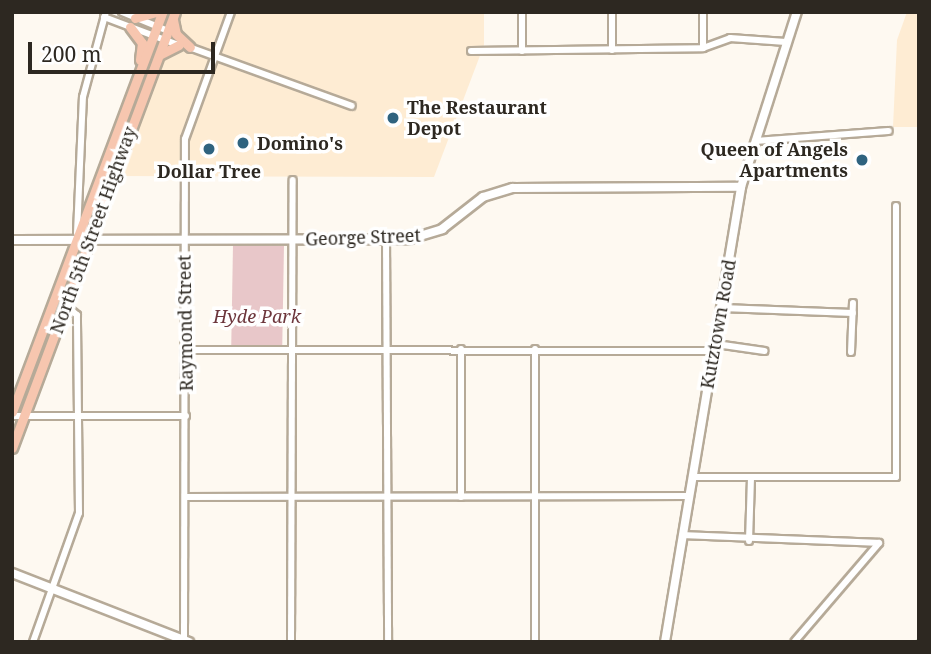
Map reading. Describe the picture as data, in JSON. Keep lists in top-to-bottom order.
{
  "streets": {
    "main road": ["North 5th Street Highway"],
    "street": ["George Street", "Raymond Street", "Kutztown Road"]
  },
  "crossings": [
    ["North 5th Street Highway", "George Street"],
    ["George Street", "Raymond Street"],
    ["George Street", "Kutztown Road"]
  ],
  "parks": ["Hyde Park"],
  "places": [
    "The Restaurant Depot",
    "Domino's",
    "Dollar Tree",
    "Queen of Angels Apartments"
  ],
  "scale_bar": "200 m"
}
